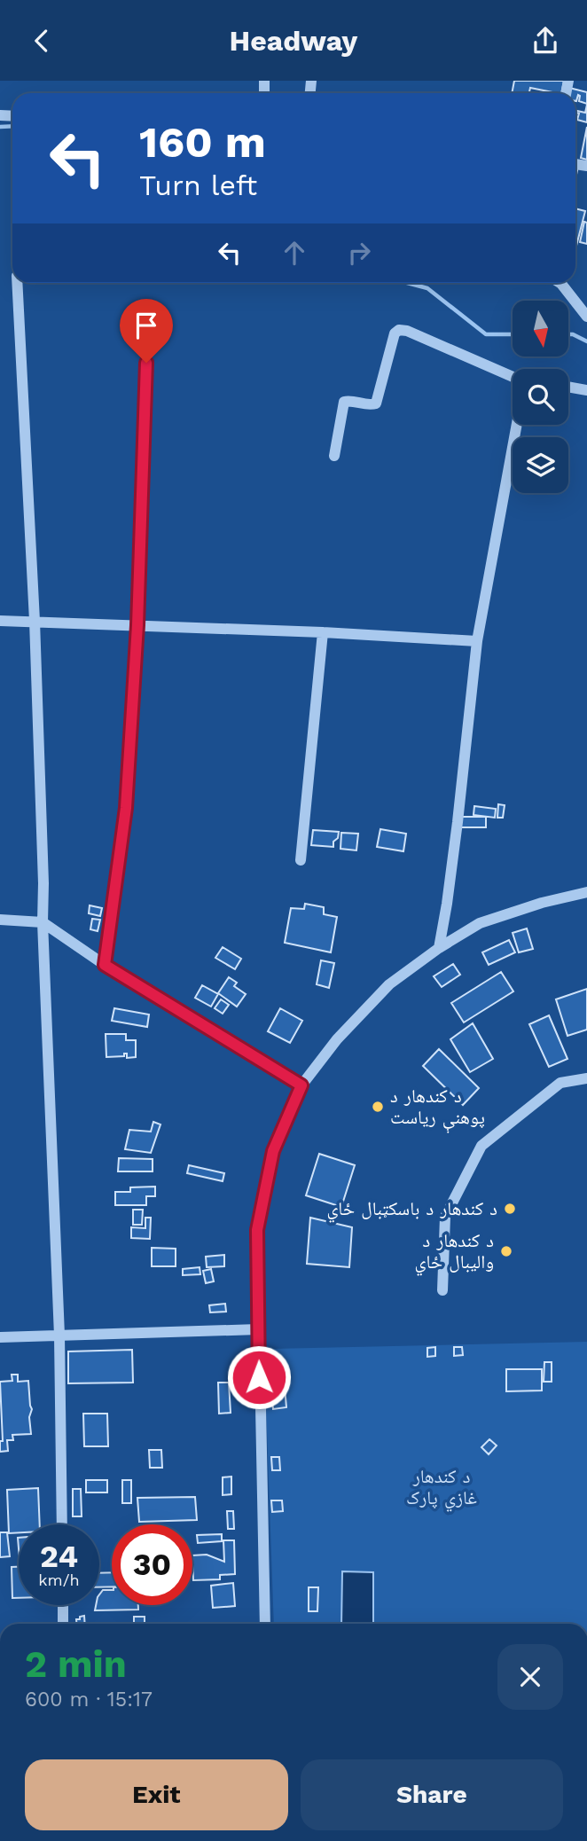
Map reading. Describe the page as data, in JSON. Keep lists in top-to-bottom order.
{
  "parks": ["د کندهار غازي پارک"],
  "places": ["د کندهار د پوهنې رياست", "د کندهار د باسکټبال ځاي", "د کندهار د واليبال ځاي"],
  "north": "bottom",
  "page": {
    "header": "Headway",
    "turn": ["160 m", "Turn left"],
    "speed": "24 km/h",
    "limit": "30",
    "heading": ["2 min", "600 m · 15:17"],
    "buttons": ["Exit", "Share"]
  }
}
